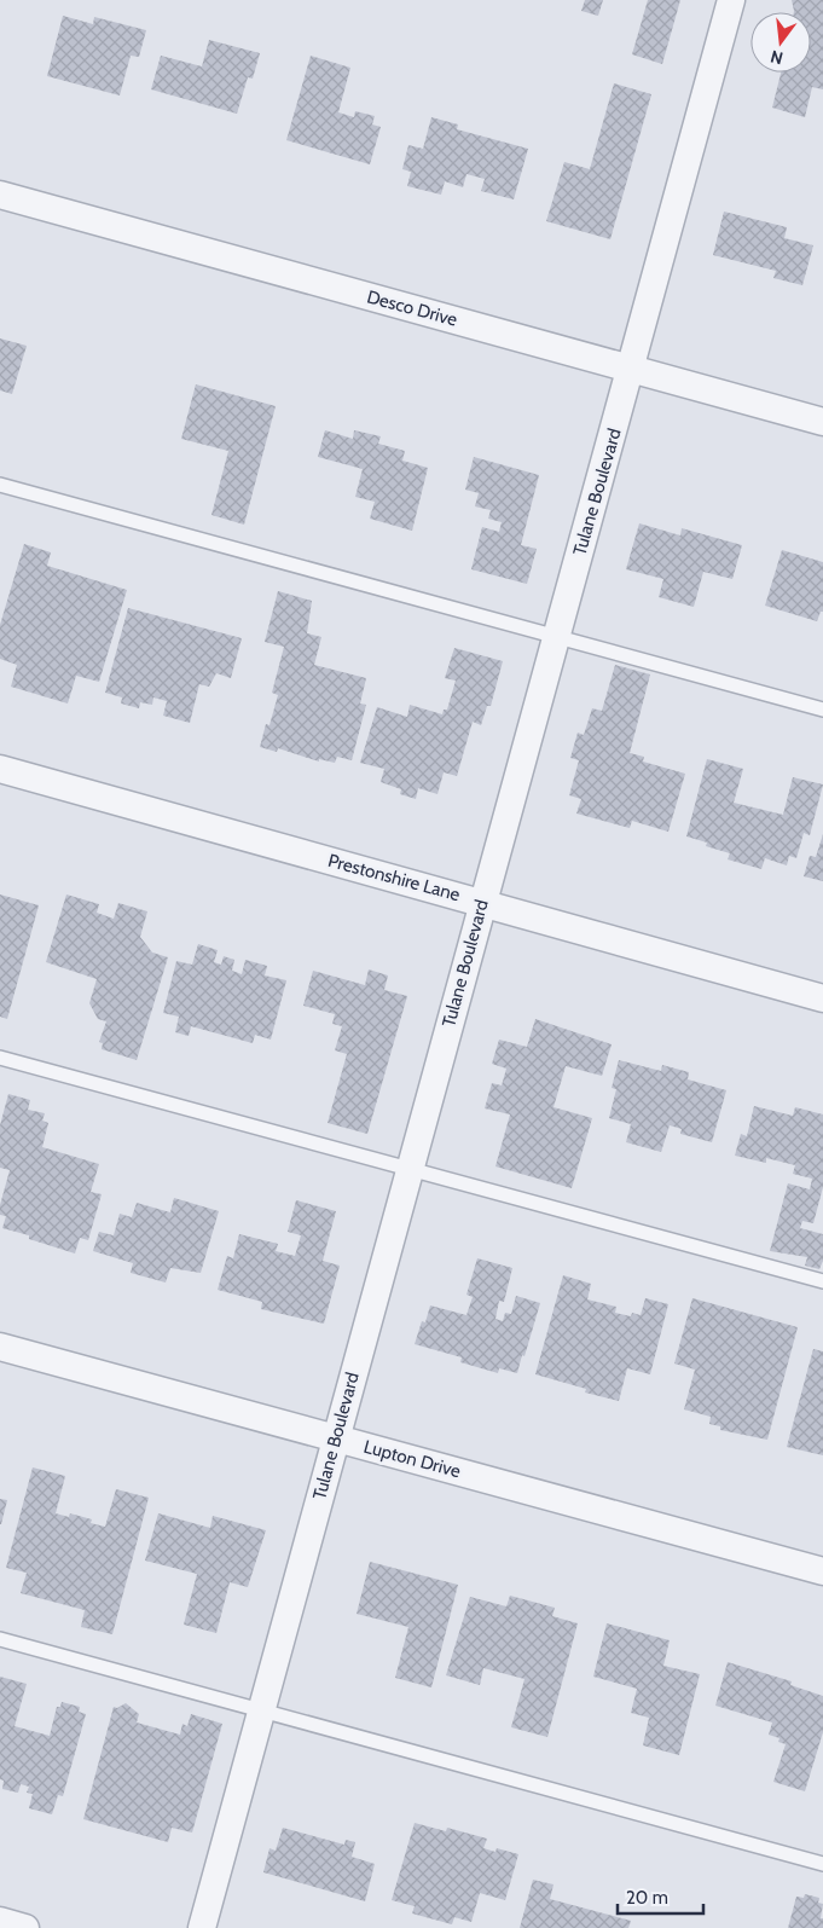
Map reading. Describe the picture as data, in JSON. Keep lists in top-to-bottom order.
{
  "streets": {
    "street": [
      "Desco Drive",
      "Tulane Boulevard",
      "Prestonshire Lane",
      "Lupton Drive"
    ]
  },
  "crossings": [
    ["Desco Drive", "Tulane Boulevard"],
    ["Tulane Boulevard", "Prestonshire Lane"],
    ["Tulane Boulevard", "Lupton Drive"]
  ],
  "scale_bar": "20 m",
  "north": "bottom"
}
